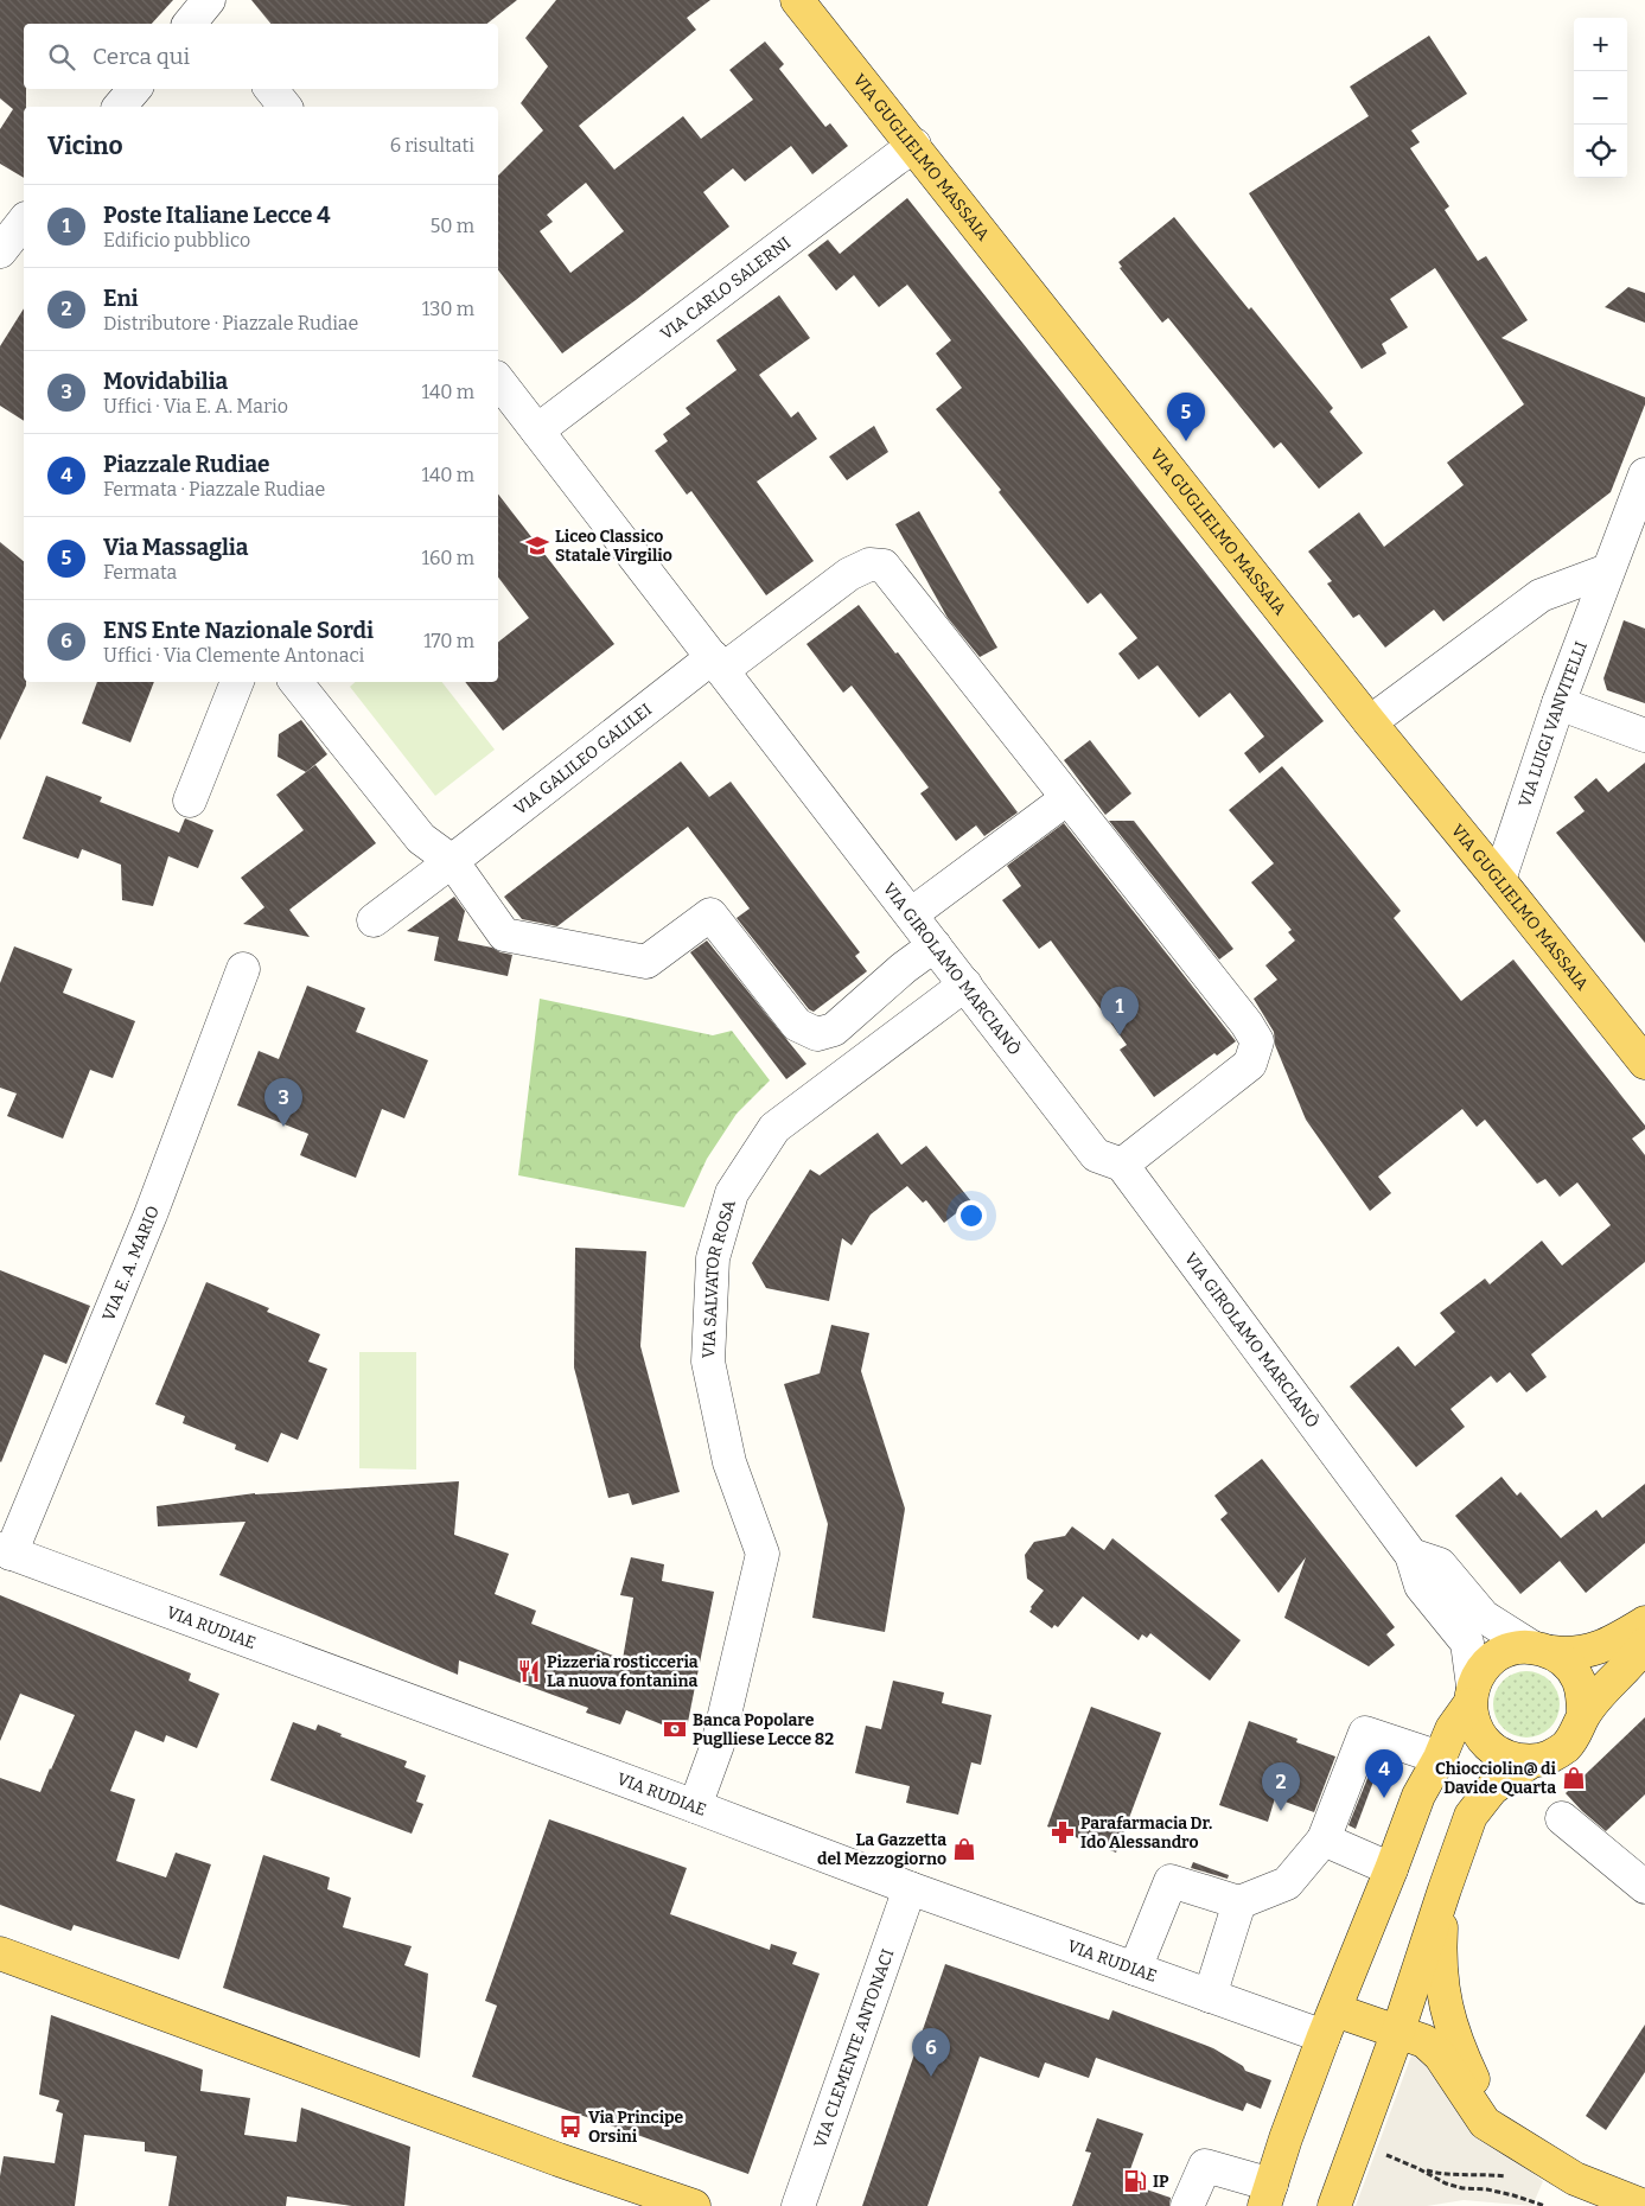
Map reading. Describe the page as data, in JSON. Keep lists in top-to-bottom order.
{
  "streets": {
    "main road": ["VIA GUGLIELMO MASSAIA"],
    "street": [
      "VIA CARLO SALERNI",
      "VIA LUIGI VANVITELLI",
      "VIA GALILEO GALILEI",
      "VIA GIROLAMO MARCIANÒ",
      "VIA E. A. MARIO",
      "VIA SALVATOR ROSA",
      "VIA RUDIAE",
      "VIA CLEMENTE ANTONACI"
    ]
  },
  "crossings": [
    ["VIA GUGLIELMO MASSAIA", "VIA CARLO SALERNI"],
    ["VIA GUGLIELMO MASSAIA", "VIA LUIGI VANVITELLI"],
    ["VIA CARLO SALERNI", "VIA GIROLAMO MARCIANÒ"],
    ["VIA GALILEO GALILEI", "VIA GIROLAMO MARCIANÒ"],
    ["VIA GIROLAMO MARCIANÒ", "VIA SALVATOR ROSA"],
    ["VIA E. A. MARIO", "VIA RUDIAE"],
    ["VIA SALVATOR ROSA", "VIA RUDIAE"],
    ["VIA RUDIAE", "VIA CLEMENTE ANTONACI"]
  ],
  "places": {
    "school or university": ["Liceo Classico Statale Virgilio"],
    "restaurant": ["Pizzeria rosticceria La nuova fontanina"],
    "bank": ["Banca Popolare Puglliese Lecce 82"],
    "shop": ["Chiocciolin@ di Davide Quarta", "La Gazzetta del Mezzogiorno"],
    "pharmacy": ["Parafarmacia Dr. Ido Alessandro"],
    "bus stop": ["Via Principe Orsini"],
    "fuel station": ["IP"]
  },
  "page": {
    "map_buttons": ["+", "−"],
    "search": "Cerca qui",
    "heading": ["Vicino", "6 risultati"],
    "list": [
      {
        "mark": "1",
        "name": "Poste Italiane Lecce 4",
        "note": "Edificio pubblico",
        "value": "50 m"
      },
      {
        "mark": "2",
        "name": "Eni",
        "note": "Distributore · Piazzale Rudiae",
        "value": "130 m"
      },
      {
        "mark": "3",
        "name": "Movidabilia",
        "note": "Uffici · Via E. A. Mario",
        "value": "140 m"
      },
      {
        "mark": "4",
        "name": "Piazzale Rudiae",
        "note": "Fermata · Piazzale Rudiae",
        "value": "140 m"
      },
      {
        "mark": "5",
        "name": "Via Massaglia",
        "note": "Fermata",
        "value": "160 m"
      },
      {
        "mark": "6",
        "name": "ENS Ente Nazionale Sordi",
        "note": "Uffici · Via Clemente Antonaci",
        "value": "170 m"
      }
    ],
    "pins": [
      "5",
      "1",
      "3",
      "4",
      "2",
      "6"
    ]
  }
}
